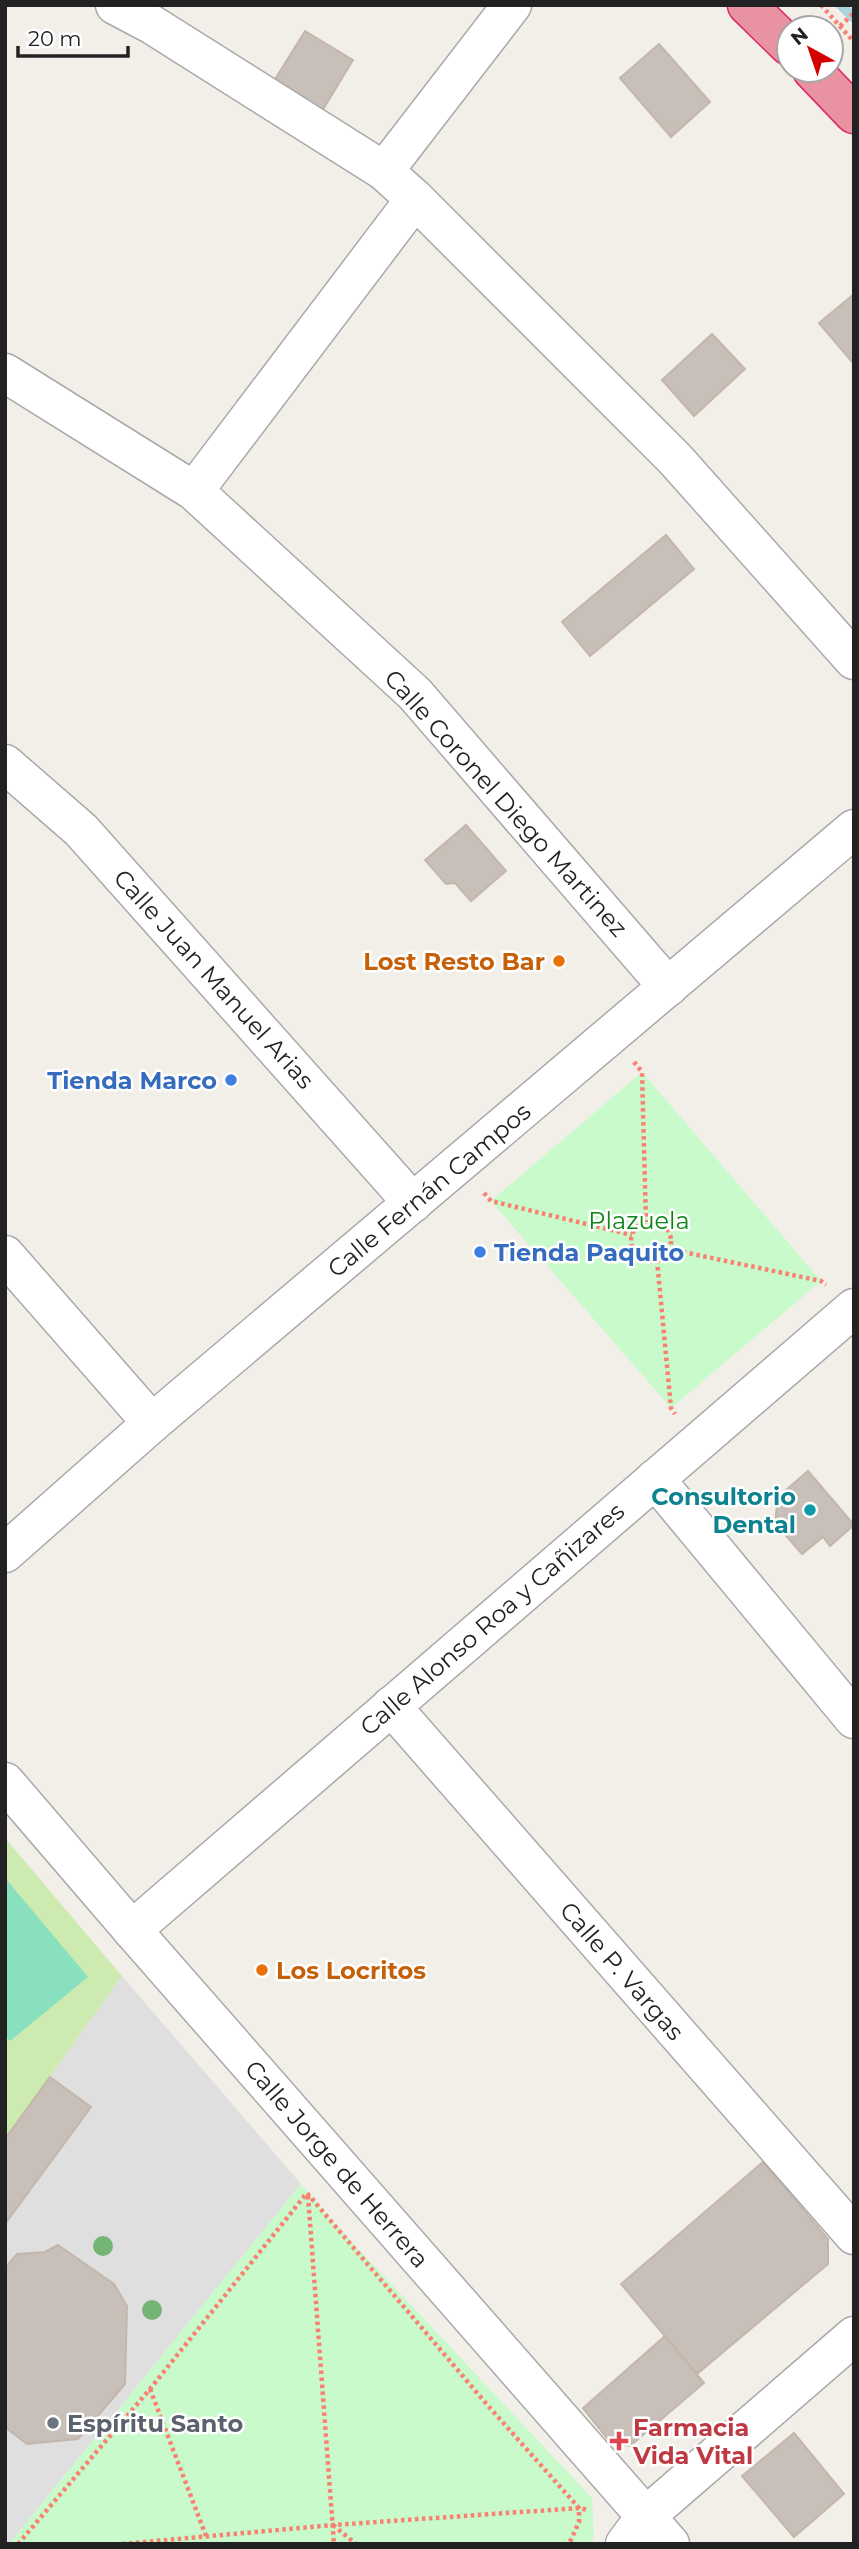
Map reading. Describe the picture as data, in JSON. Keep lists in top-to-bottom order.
{
  "streets": {
    "street": [
      "Calle Coronel Diego Martinez",
      "Calle Juan Manuel Arias",
      "Calle Fernán Campos",
      "Calle Alonso Roa y Cañizares",
      "Calle P. Vargas",
      "Calle Jorge de Herrera"
    ]
  },
  "crossings": [
    ["Calle Coronel Diego Martinez", "Calle Fernán Campos"],
    ["Calle Juan Manuel Arias", "Calle Fernán Campos"],
    ["Calle Alonso Roa y Cañizares", "Calle P. Vargas"],
    ["Calle Alonso Roa y Cañizares", "Calle Jorge de Herrera"]
  ],
  "parks": ["Plazuela"],
  "places": {
    "other": [
      "Lost Resto Bar",
      "Tienda Marco",
      "Tienda Paquito",
      "Consultorio Dental",
      "Los Locritos",
      "Espíritu Santo"
    ],
    "health": ["Farmacia Vida Vital"]
  },
  "scale_bar": "20 m",
  "north": "top left"
}
